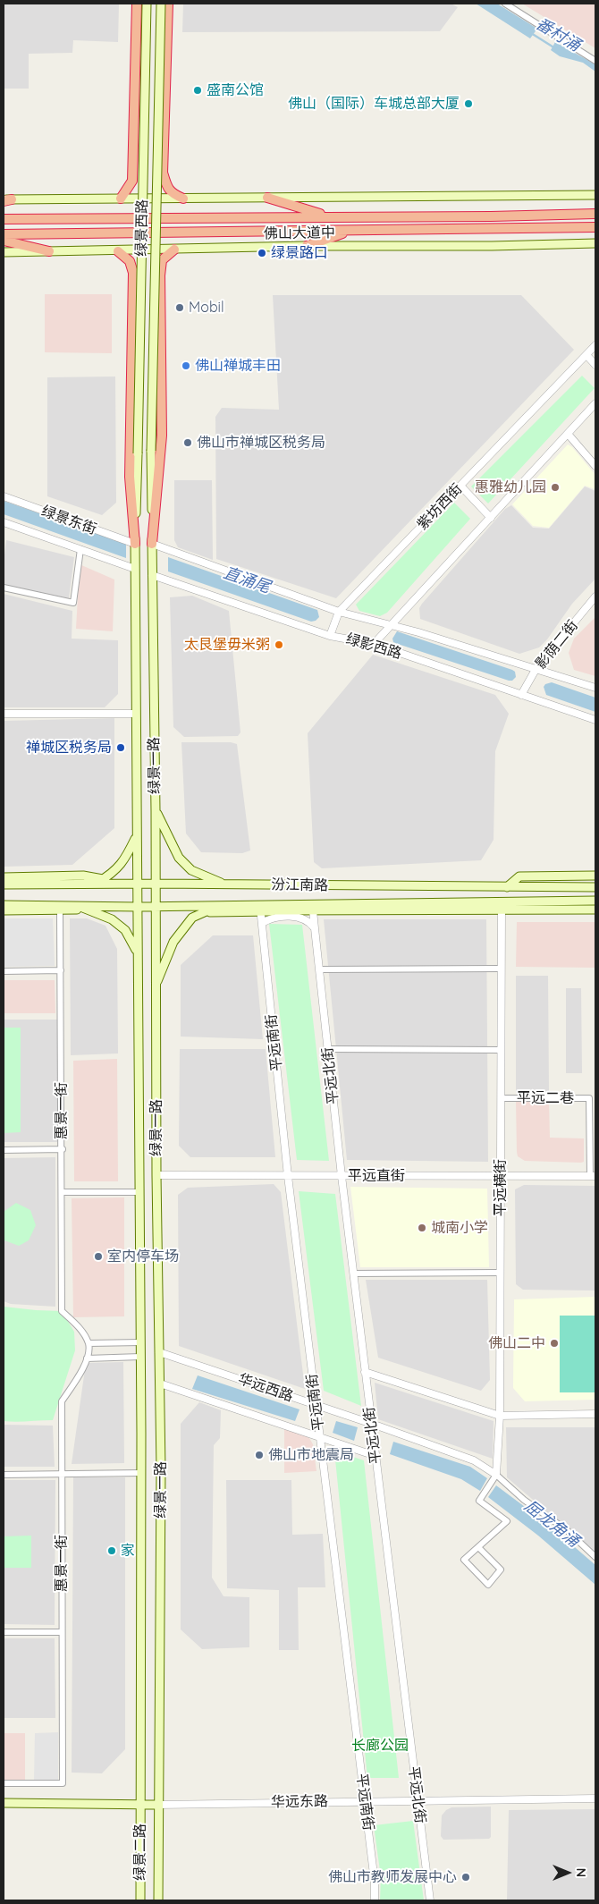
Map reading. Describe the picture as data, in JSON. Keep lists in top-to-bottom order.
{
  "streets": {
    "highway": ["佛山大道中"],
    "main road": [
      "绿景西路",
      "绿景一路",
      "汾江南路",
      "华远东路",
      "绿景二路"
    ],
    "street": [
      "紫坊西街",
      "绿景东街",
      "影荫二街",
      "绿影西路",
      "平远南街",
      "平远北街",
      "平远二巷",
      "惠景一街",
      "平远直街",
      "平远横街",
      "华远西路"
    ]
  },
  "crossings": [
    ["绿景西路", "绿景一路"],
    ["紫坊西街", "绿影西路"],
    ["绿景东街", "绿景一路"],
    ["影荫二街", "绿影西路"],
    ["绿影西路", "绿景一路"],
    ["绿景一路", "汾江南路"],
    ["绿景一路", "平远直街"],
    ["绿景一路", "华远西路"],
    ["绿景一路", "华远东路"],
    ["绿景一路", "绿景二路"],
    ["汾江南路", "平远南街"],
    ["汾江南路", "平远横街"],
    ["平远南街", "平远直街"],
    ["平远南街", "华远西路"],
    ["平远南街", "华远东路"],
    ["平远北街", "平远直街"],
    ["平远北街", "华远西路"],
    ["平远北街", "华远东路"],
    ["平远二巷", "平远直街"],
    ["平远二巷", "平远横街"],
    ["平远直街", "平远横街"],
    ["平远横街", "华远西路"],
    ["华远东路", "绿景二路"]
  ],
  "water": ["番村涌", "直涌尾", "屈龙角涌"],
  "parks": ["长廊公园"],
  "places": [
    "盛南公馆",
    "佛山（国际）车城总部大厦",
    "绿景路口",
    "Mobil",
    "佛山禅城丰田",
    "佛山市禅城区税务局",
    "惠雅幼儿园",
    "太艮堡毋米粥",
    "禅城区税务局",
    "城南小学",
    "室内停车场",
    "佛山二中",
    "佛山市地震局",
    "家",
    "佛山市教师发展中心"
  ],
  "north": "right"
}
